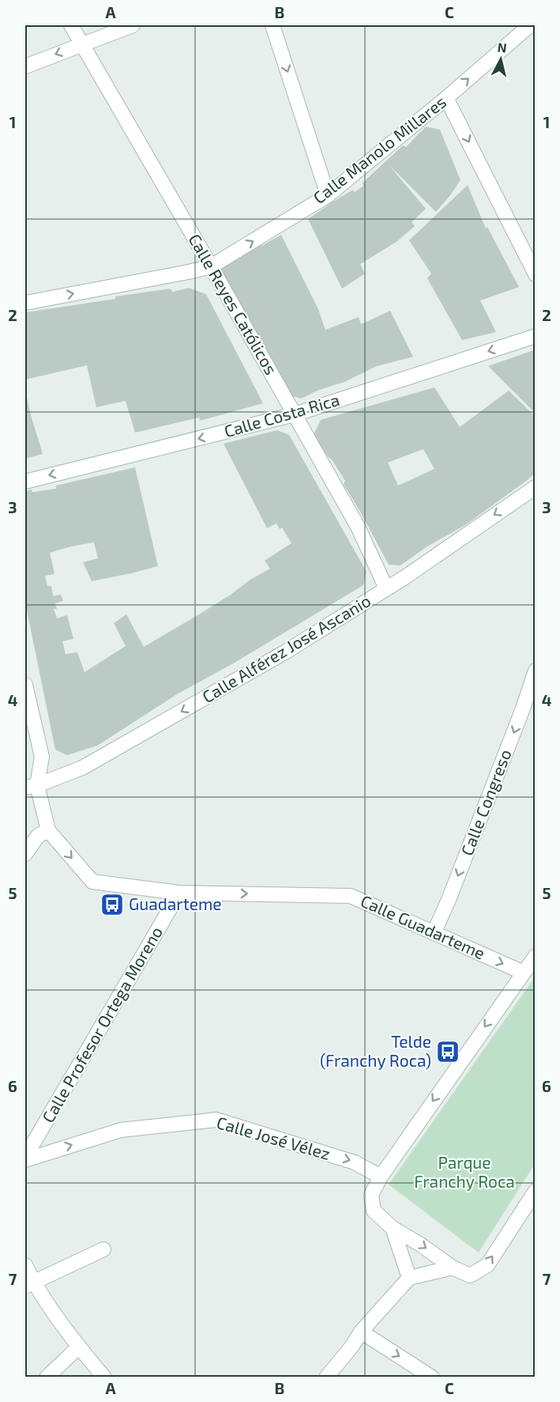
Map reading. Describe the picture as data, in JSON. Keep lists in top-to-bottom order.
{
  "streets": {
    "street": [
      "Calle Manolo Millares",
      "Calle Reyes Católicos",
      "Calle Costa Rica",
      "Calle Alférez José Ascanio",
      "Calle Congreso",
      "Calle Guadarteme",
      "Calle Profesor Ortega Moreno",
      "Calle José Vélez"
    ]
  },
  "crossings": [
    ["Calle Manolo Millares", "Calle Reyes Católicos"],
    ["Calle Reyes Católicos", "Calle Costa Rica"],
    ["Calle Reyes Católicos", "Calle Alférez José Ascanio"],
    ["Calle Alférez José Ascanio", "Calle Guadarteme"],
    ["Calle Congreso", "Calle Guadarteme"],
    ["Calle Guadarteme", "Calle Profesor Ortega Moreno"],
    ["Calle Profesor Ortega Moreno", "Calle José Vélez"]
  ],
  "one_way": [
    "Calle Manolo Millares",
    "Calle Costa Rica",
    "Calle Alférez José Ascanio",
    "Calle Congreso",
    "Calle Guadarteme",
    "Calle José Vélez"
  ],
  "parks": ["Parque Franchy Roca"],
  "places": {
    "bus stop": ["Guadarteme", "Telde (Franchy Roca)"]
  },
  "north": "top",
  "grid": {
    "columns": ["A", "B", "C"],
    "rows": [
      "1",
      "2",
      "3",
      "4",
      "5",
      "6",
      "7"
    ]
  }
}
